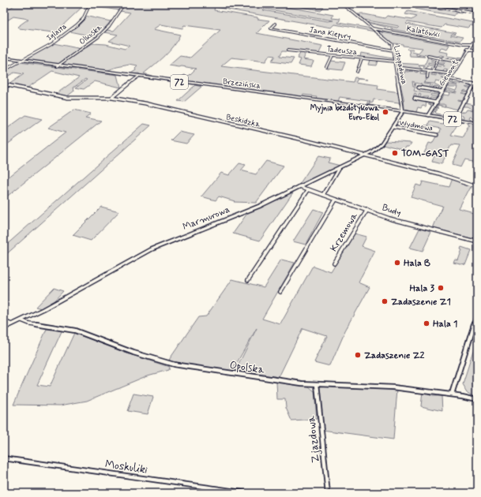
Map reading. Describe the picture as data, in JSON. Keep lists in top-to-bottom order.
{
  "streets": {
    "main road": ["72", "Brzezińska"],
    "street": [
      "Kalatówki",
      "Iglasta",
      "Jana Kiepury",
      "Olkuska",
      "Tadeusza",
      "Listopadowa",
      "Giewont",
      "Beskidzka",
      "Wydmowa",
      "Budy",
      "Marmurowa",
      "Krzemowa",
      "Opolska",
      "Zjazdowa",
      "Moskuliki"
    ]
  },
  "crossings": [
    ["Kalatówki", "Listopadowa"],
    ["Kalatówki", "Giewont"],
    ["Iglasta", "Brzezińska"],
    ["Jana Kiepury", "Listopadowa"],
    ["Olkuska", "Brzezińska"],
    ["Tadeusza", "Listopadowa"],
    ["Listopadowa", "Brzezińska"],
    ["Listopadowa", "Marmurowa"],
    ["Giewont", "Brzezińska"],
    ["Brzezińska", "Marmurowa"],
    ["Beskidzka", "Marmurowa"],
    ["Wydmowa", "Marmurowa"],
    ["Budy", "Marmurowa"],
    ["Budy", "Krzemowa"],
    ["Marmurowa", "Opolska"],
    ["Opolska", "Zjazdowa"]
  ],
  "places": [
    "Myjnia bezdotykowa Euro-Ekol",
    "TOM-GAST",
    "Hala B",
    "Hala 3",
    "Zadaszenie Z1",
    "Hala 1",
    "Zadaszenie Z2"
  ]
}
